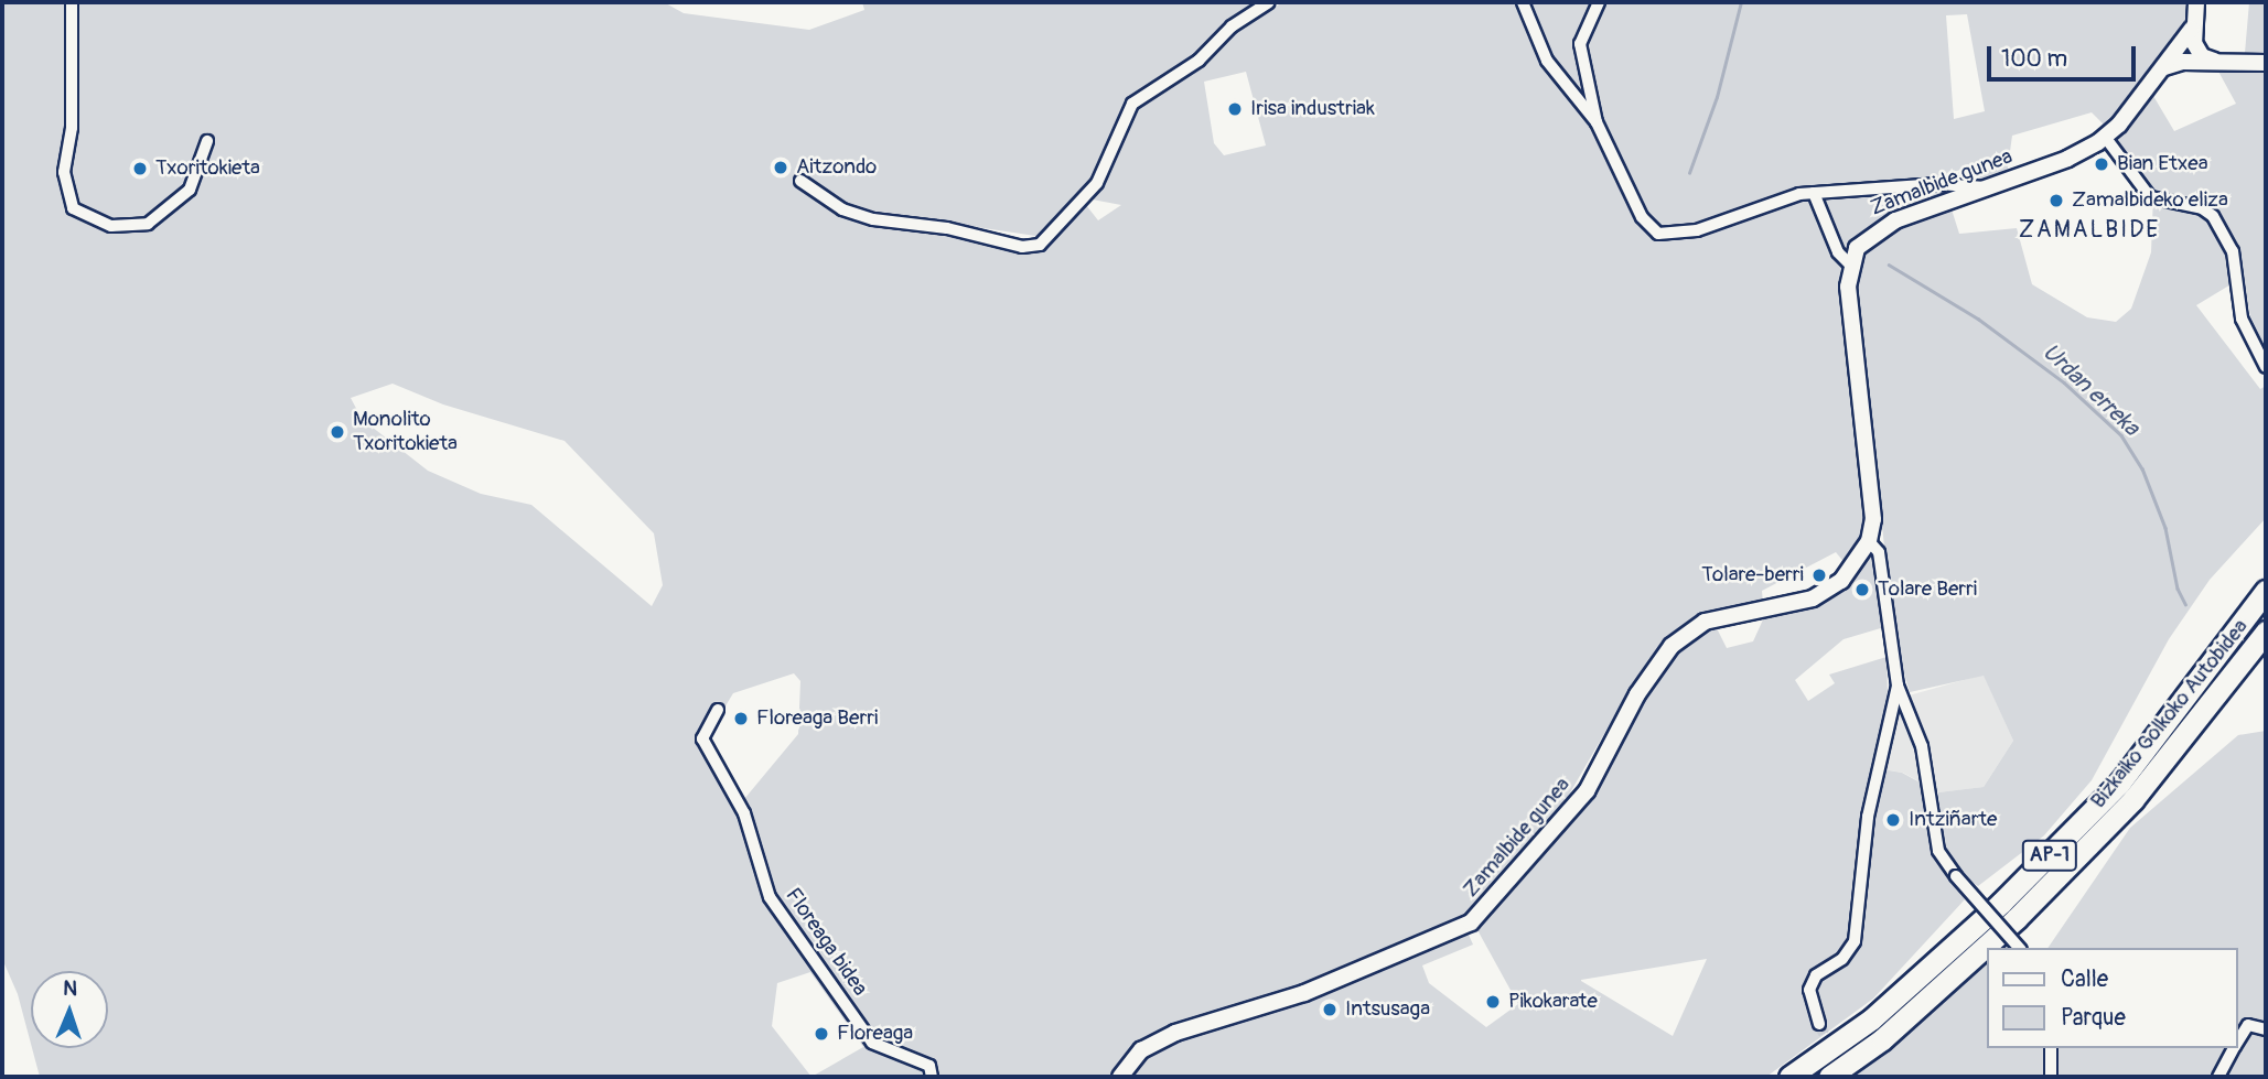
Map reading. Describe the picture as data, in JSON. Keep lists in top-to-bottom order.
{
  "streets": {
    "highway": ["Bizkaiko Golkoko Autobidea", "AP-1"],
    "street": ["Zamalbide gunea", "Floreaga bidea"]
  },
  "districts": ["ZAMALBIDE"],
  "water": ["Urdan erreka"],
  "places": [
    "Irisa industriak",
    "Bian Etxea",
    "Aitzondo",
    "Txoritokieta",
    "Zamalbideko eliza",
    "Monolito Txoritokieta",
    "Tolare-berri",
    "Tolare Berri",
    "Floreaga Berri",
    "Intziñarte",
    "Pikokarate",
    "Intsusaga",
    "Floreaga"
  ],
  "legend": ["Calle", "Parque"],
  "scale_bar": "100 m",
  "north": "top"
}
